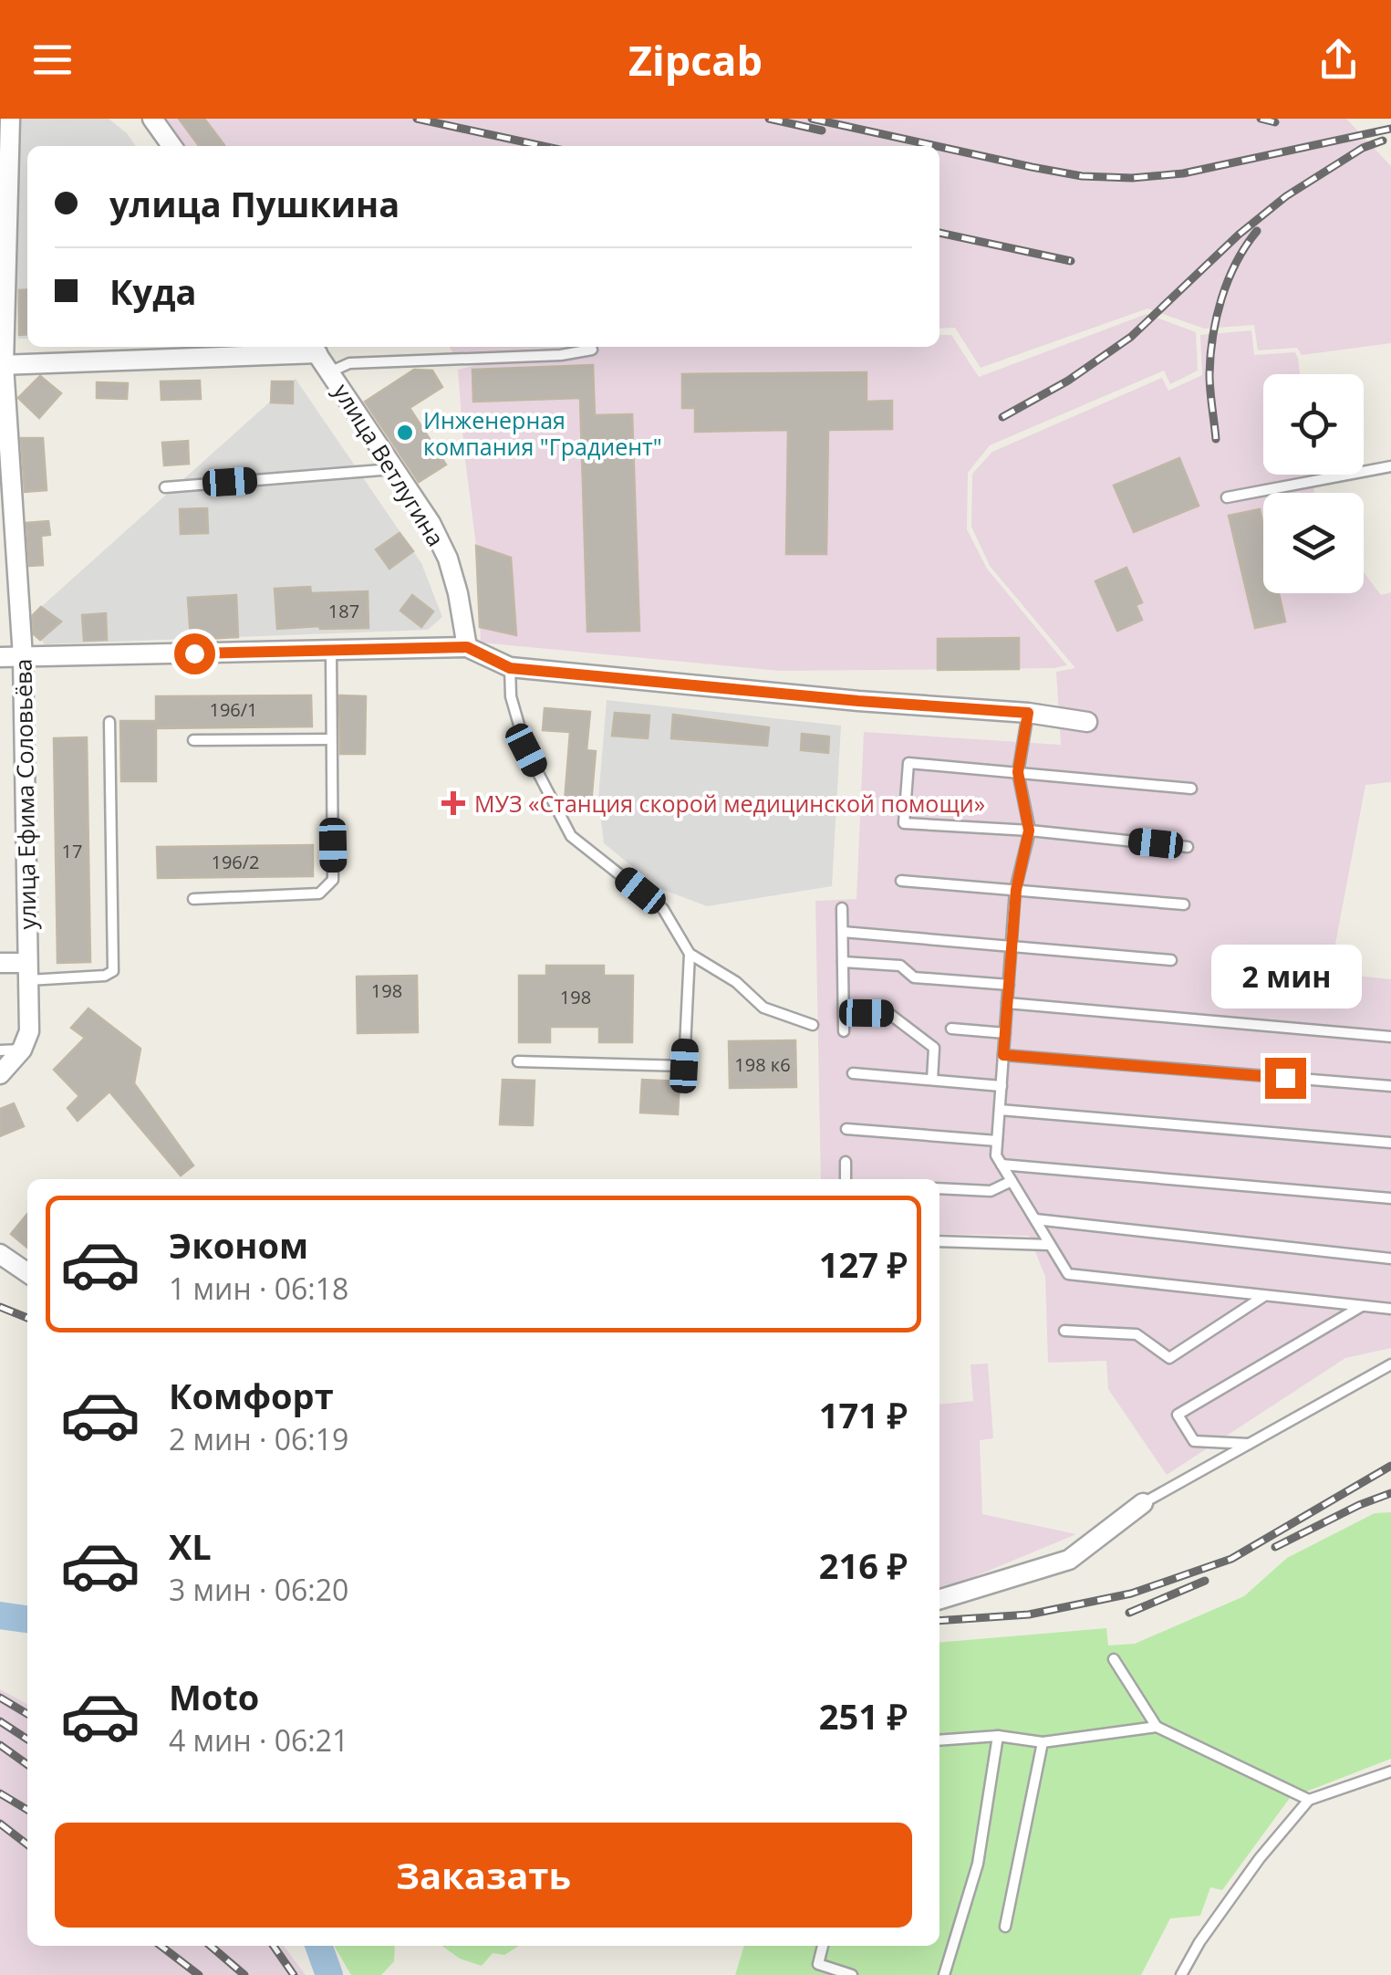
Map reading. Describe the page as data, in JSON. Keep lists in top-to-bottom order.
{
  "streets": {
    "street": ["улица Ветлугина", "улица Ефима Соловьёва"]
  },
  "places": {
    "other": ["Инженерная компания \"Градиент\""],
    "health": ["МУЗ «Станция скорой медицинской помощи»"]
  },
  "house_numbers": [
    "187",
    "196/1",
    "17",
    "196/2",
    "198",
    "198",
    "198 к6"
  ],
  "page": {
    "header": "Zipcab",
    "banner": ["улица Пушкина", "Куда"],
    "bubble": "2 мин",
    "list": [
      {
        "name": "Эконом",
        "note": "1 мин · 06:18",
        "value": "127 ₽"
      },
      {
        "name": "Комфорт",
        "note": "2 мин · 06:19",
        "value": "171 ₽"
      },
      {
        "name": "XL",
        "note": "3 мин · 06:20",
        "value": "216 ₽"
      },
      {
        "name": "Moto",
        "note": "4 мин · 06:21",
        "value": "251 ₽"
      }
    ],
    "buttons": "Заказать"
  }
}
